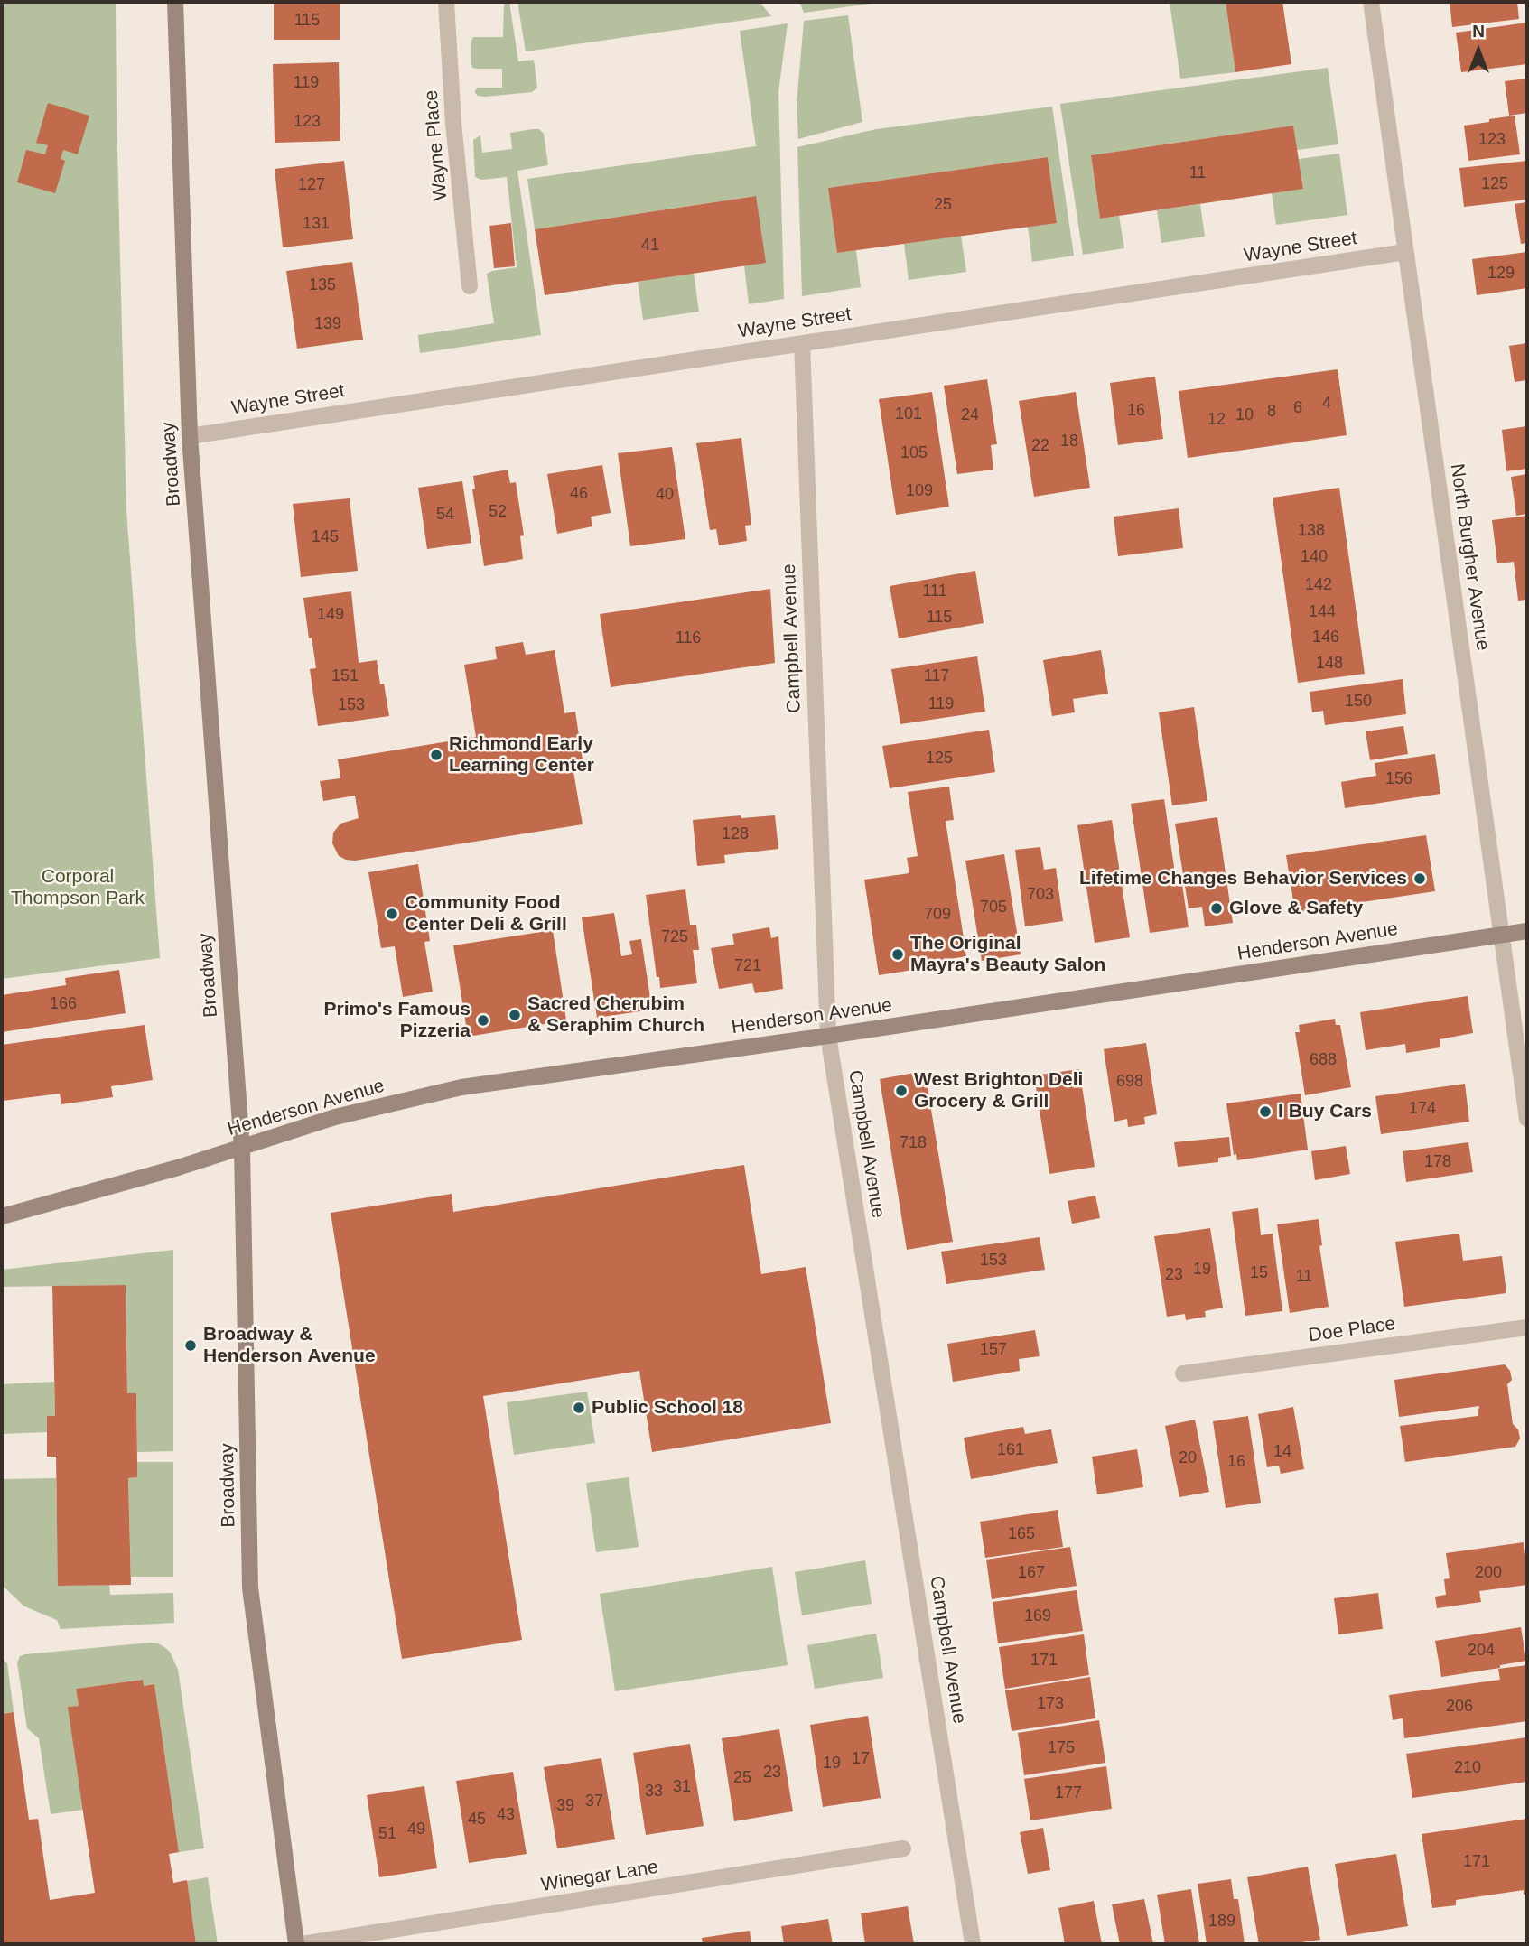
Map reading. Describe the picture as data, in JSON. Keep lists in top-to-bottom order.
{
  "streets": {
    "street": [
      "Wayne Place",
      "Wayne Street",
      "Broadway",
      "North Burgher Avenue",
      "Campbell Avenue",
      "Henderson Avenue",
      "Doe Place",
      "Winegar Lane"
    ]
  },
  "crossings": [
    ["Wayne Street", "Broadway"],
    ["Wayne Street", "North Burgher Avenue"],
    ["Wayne Street", "Campbell Avenue"],
    ["Broadway", "Henderson Avenue"],
    ["North Burgher Avenue", "Henderson Avenue"],
    ["Campbell Avenue", "Henderson Avenue"]
  ],
  "parks": ["Corporal Thompson Park"],
  "places": [
    "Richmond Early Learning Center",
    "Lifetime Changes Behavior Services",
    "Glove & Safety",
    "Community Food Center Deli & Grill",
    "The Original Mayra's Beauty Salon",
    "Sacred Cherubim & Seraphim Church",
    "Primo's Famous Pizzeria",
    "West Brighton Deli Grocery & Grill",
    "I Buy Cars",
    "Broadway & Henderson Avenue",
    "Public School 18"
  ],
  "house_numbers": [
    "115",
    "119",
    "123",
    "123",
    "11",
    "125",
    "127",
    "25",
    "131",
    "41",
    "129",
    "135",
    "139",
    "4",
    "6",
    "16",
    "8",
    "101",
    "24",
    "10",
    "12",
    "18",
    "22",
    "105",
    "109",
    "46",
    "40",
    "52",
    "54",
    "138",
    "145",
    "140",
    "142",
    "111",
    "144",
    "149",
    "115",
    "146",
    "116",
    "148",
    "151",
    "117",
    "150",
    "119",
    "153",
    "125",
    "156",
    "128",
    "703",
    "705",
    "709",
    "725",
    "721",
    "166",
    "688",
    "698",
    "174",
    "718",
    "178",
    "153",
    "19",
    "15",
    "23",
    "11",
    "157",
    "161",
    "14",
    "20",
    "16",
    "165",
    "167",
    "200",
    "169",
    "204",
    "171",
    "173",
    "206",
    "175",
    "17",
    "19",
    "210",
    "23",
    "25",
    "31",
    "33",
    "177",
    "37",
    "39",
    "43",
    "45",
    "49",
    "51",
    "171",
    "189"
  ],
  "north": "top"
}
